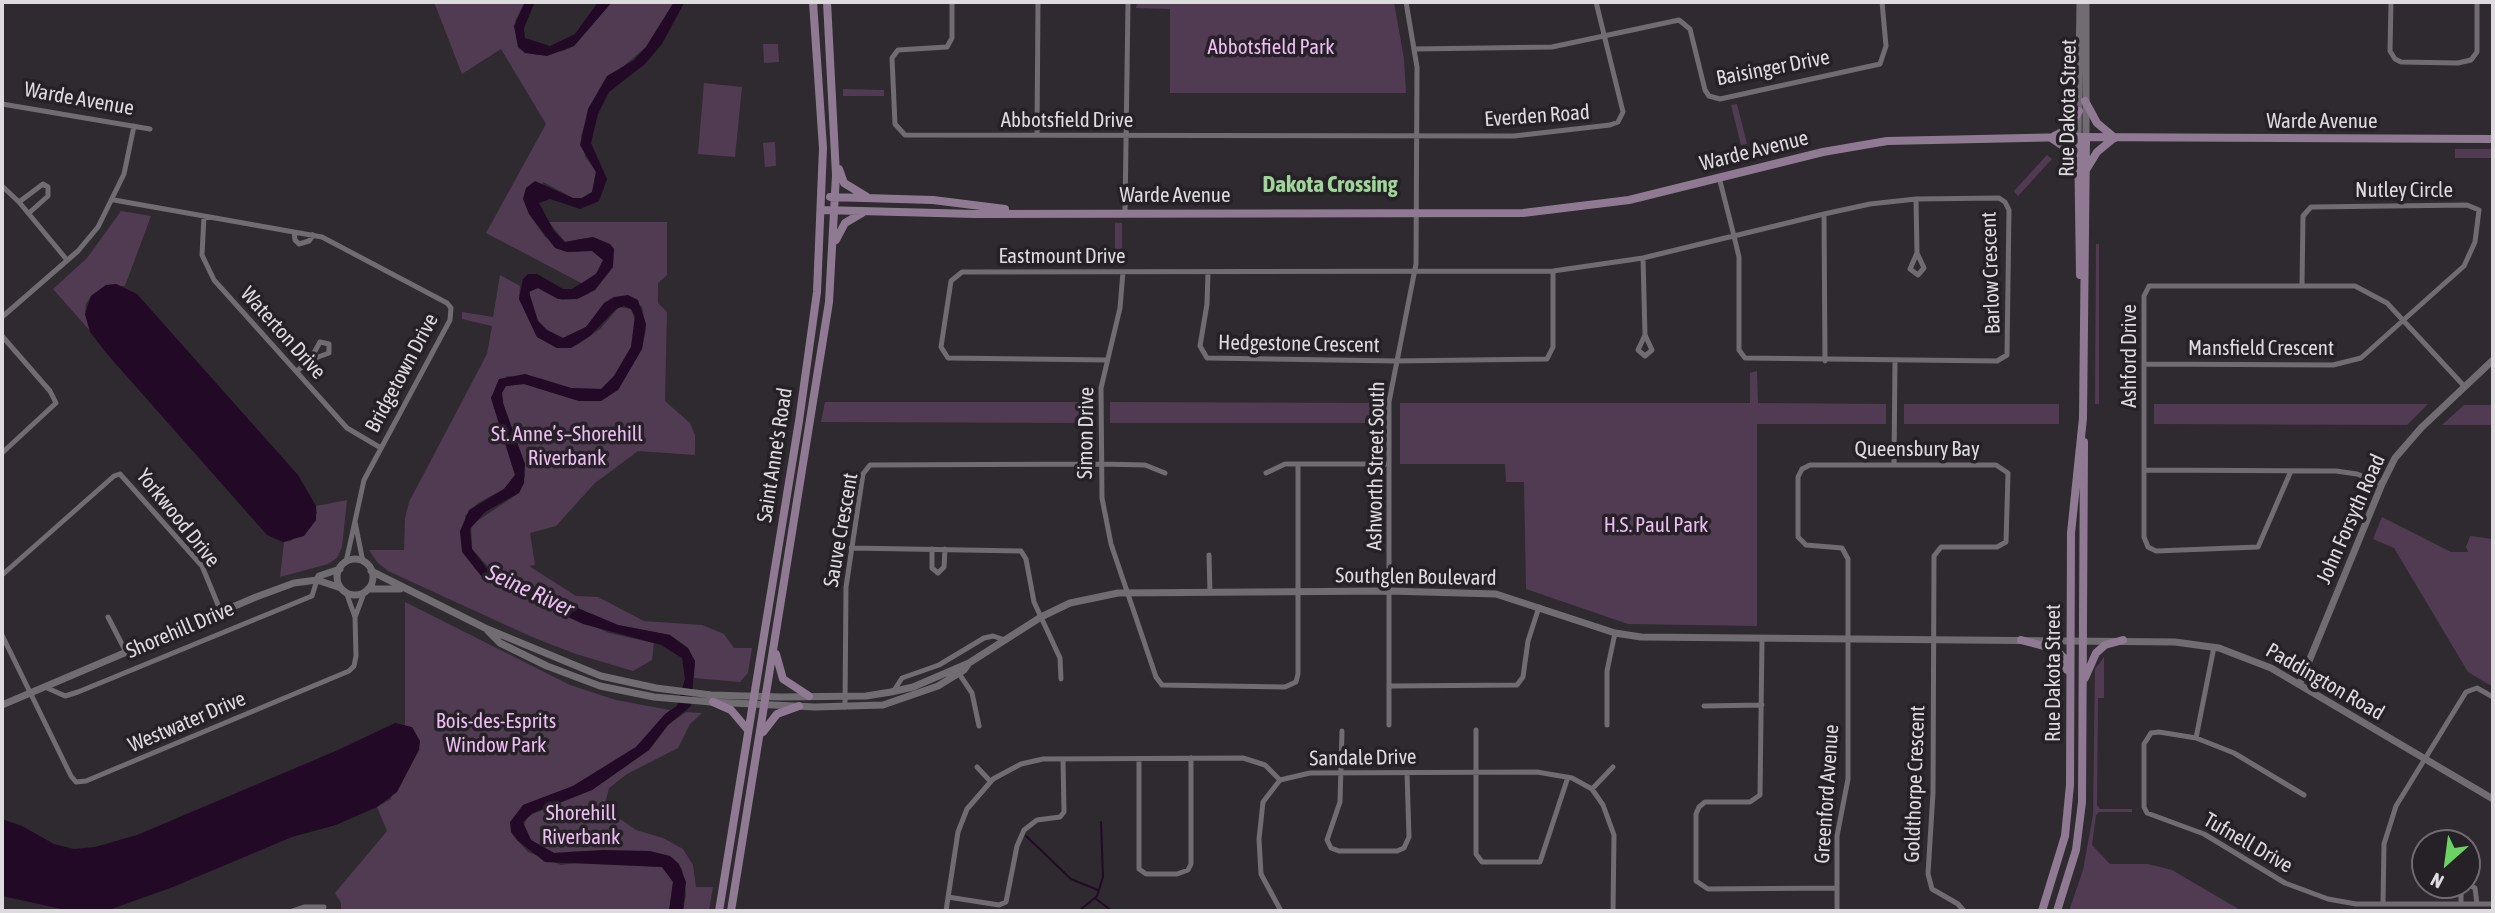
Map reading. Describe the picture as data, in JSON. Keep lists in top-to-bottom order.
{
  "streets": {
    "main road": ["Warde Avenue", "Rue Dakota Street", "Saint Anne's Road"],
    "street": [
      "Baisinger Drive",
      "Everden Road",
      "Abbotsfield Drive",
      "Nutley Circle",
      "Eastmount Drive",
      "Barlow Crescent",
      "Waterton Drive",
      "Hedgestone Crescent",
      "Mansfield Crescent",
      "Ashford Drive",
      "Bridgetown Drive",
      "Simon Drive",
      "Queensbury Bay",
      "Ashworth Street South",
      "Yorkwood Drive",
      "John Forsyth Road",
      "Sauve Crescent",
      "Southglen Boulevard",
      "Shorehill Drive",
      "Paddington Road",
      "Westwater Drive",
      "Sandale Drive",
      "Goldthorpe Crescent",
      "Greenford Avenue",
      "Tufnell Drive"
    ]
  },
  "crossings": [
    ["Baisinger Drive", "Everden Road"],
    ["Baisinger Drive", "Ashworth Street South"],
    ["Warde Avenue", "Rue Dakota Street"],
    ["Warde Avenue", "Barlow Crescent"],
    ["Warde Avenue", "Saint Anne's Road"],
    ["Warde Avenue", "Ashworth Street South"],
    ["Rue Dakota Street", "Southglen Boulevard"],
    ["Rue Dakota Street", "Paddington Road"],
    ["Everden Road", "Abbotsfield Drive"],
    ["Everden Road", "Ashworth Street South"],
    ["Abbotsfield Drive", "Ashworth Street South"],
    ["Nutley Circle", "Mansfield Crescent"],
    ["Nutley Circle", "Ashford Drive"],
    ["Eastmount Drive", "Barlow Crescent"],
    ["Eastmount Drive", "Hedgestone Crescent"],
    ["Eastmount Drive", "Simon Drive"],
    ["Eastmount Drive", "Ashworth Street South"],
    ["Barlow Crescent", "Ashworth Street South"],
    ["Waterton Drive", "Bridgetown Drive"],
    ["Hedgestone Crescent", "Ashworth Street South"],
    ["Mansfield Crescent", "Ashford Drive"],
    ["Ashford Drive", "John Forsyth Road"],
    ["Bridgetown Drive", "Shorehill Drive"],
    ["Bridgetown Drive", "Westwater Drive"],
    ["Simon Drive", "Sauve Crescent"],
    ["Simon Drive", "Southglen Boulevard"],
    ["Queensbury Bay", "Southglen Boulevard"],
    ["Queensbury Bay", "Goldthorpe Crescent"],
    ["Queensbury Bay", "Greenford Avenue"],
    ["Saint Anne's Road", "Southglen Boulevard"],
    ["Ashworth Street South", "Southglen Boulevard"],
    ["Yorkwood Drive", "Shorehill Drive"],
    ["John Forsyth Road", "Paddington Road"],
    ["Sauve Crescent", "Southglen Boulevard"],
    ["Southglen Boulevard", "Paddington Road"],
    ["Southglen Boulevard", "Goldthorpe Crescent"],
    ["Southglen Boulevard", "Greenford Avenue"],
    ["Shorehill Drive", "Westwater Drive"]
  ],
  "districts": ["Dakota Crossing"],
  "water": ["Seine River"],
  "parks": [
    "Abbotsfield Park",
    "St. Anne’s–Shorehill Riverbank",
    "H.S. Paul Park",
    "Bois-des-Esprits Window Park",
    "Shorehill Riverbank"
  ],
  "north": "bottom left"
}
